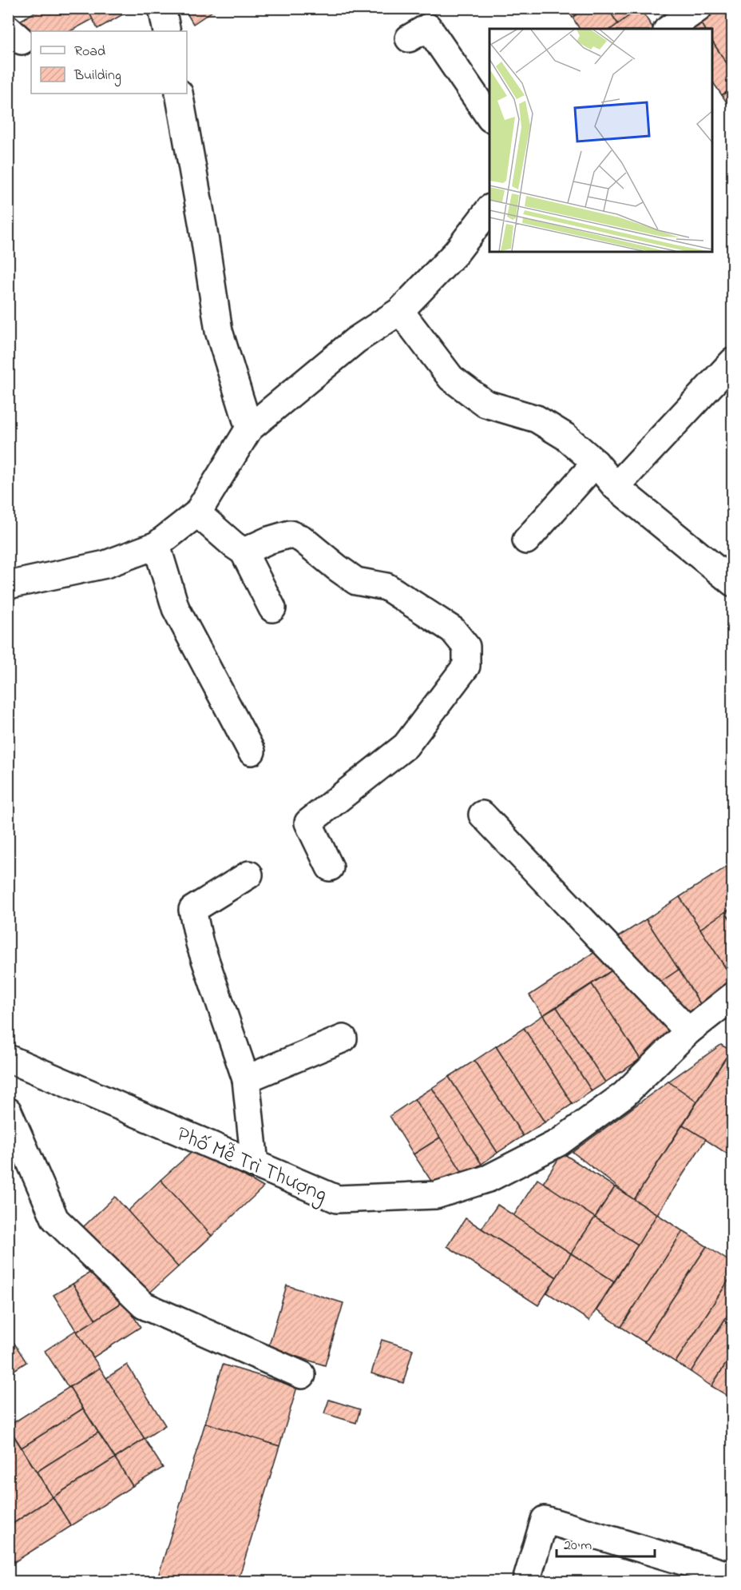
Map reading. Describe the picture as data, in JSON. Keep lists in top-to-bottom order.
{
  "streets": {
    "street": ["Phố Mễ Trì Thượng"]
  },
  "legend": ["Road", "Building"],
  "scale_bar": "20 m"
}
